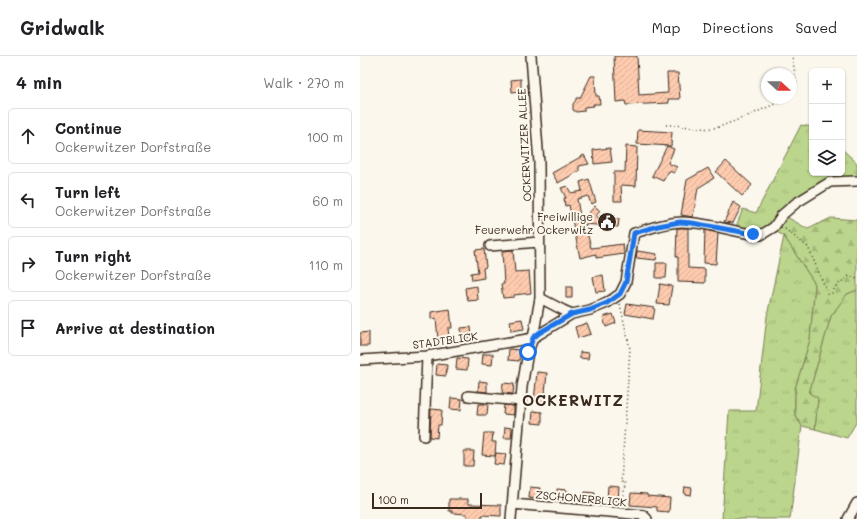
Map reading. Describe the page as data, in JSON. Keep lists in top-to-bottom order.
{
  "streets": {
    "street": ["OCKERWITZER ALLEE", "STADTBLICK", "ZSCHONERBLICK"]
  },
  "crossings": [
    ["OCKERWITZER ALLEE", "STADTBLICK"],
    ["OCKERWITZER ALLEE", "ZSCHONERBLICK"]
  ],
  "districts": ["OCKERWITZ"],
  "places": {
    "public building": ["Freiwillige Feuerwehr Ockerwitz"]
  },
  "scale_bar": "100 m",
  "north": "right",
  "page": {
    "header": "Gridwalk",
    "nav": ["Map", "Directions", "Saved"],
    "heading": ["4 min", "Walk · 270 m"],
    "map_buttons": ["+", "−"],
    "list": [
      ["Continue", "Ockerwitzer Dorfstraße", "100 m"],
      ["Turn left", "Ockerwitzer Dorfstraße", "60 m"],
      ["Turn right", "Ockerwitzer Dorfstraße", "110 m"],
      "Arrive at destination"
    ],
    "scale": "100 m"
  }
}
